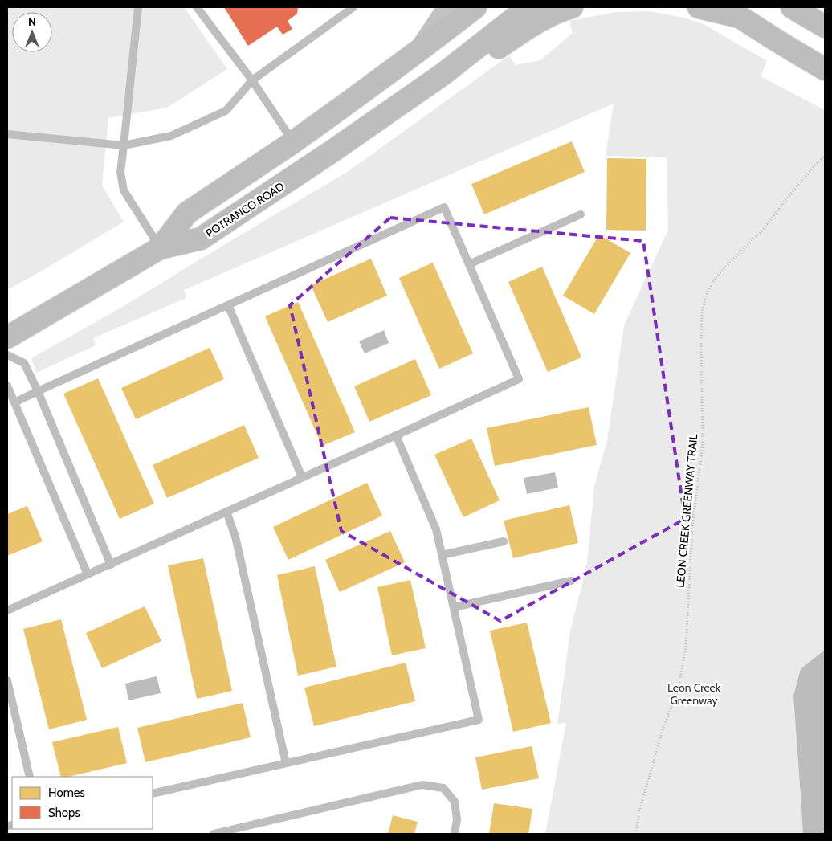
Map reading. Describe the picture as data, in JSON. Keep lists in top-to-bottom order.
{
  "streets": {
    "main road": ["POTRANCO ROAD"],
    "path": ["LEON CREEK GREENWAY TRAIL"]
  },
  "parks": ["Leon Creek Greenway"],
  "legend": ["Homes", "Shops"],
  "north": "top"
}
